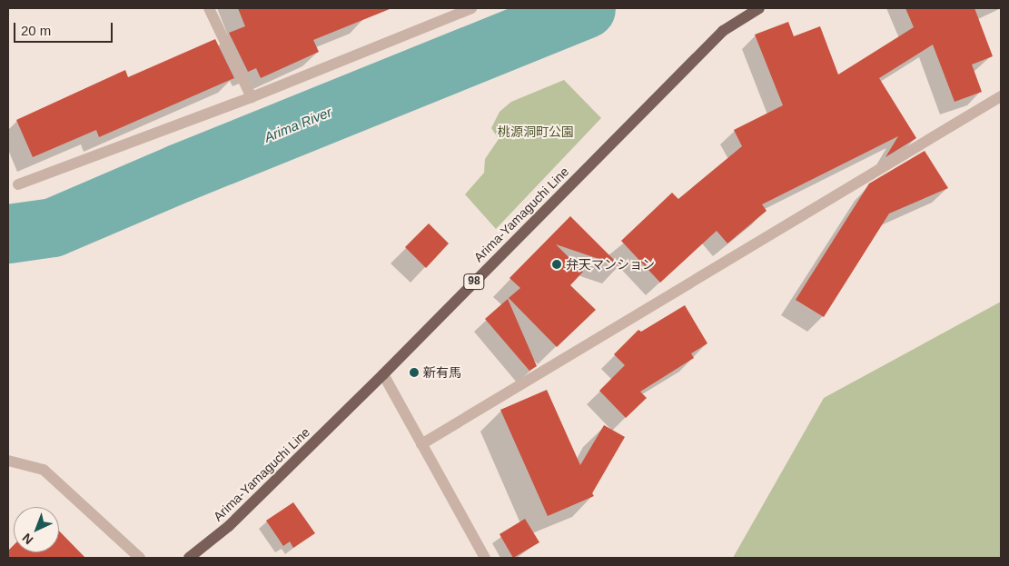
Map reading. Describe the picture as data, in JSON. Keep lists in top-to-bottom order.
{
  "streets": {
    "main road": ["Arima-Yamaguchi Line", "98"]
  },
  "water": ["Arima River"],
  "parks": ["桃源洞町公園"],
  "places": ["弁天マンション", "新有馬"],
  "scale_bar": "20 m",
  "north": "bottom left"
}
